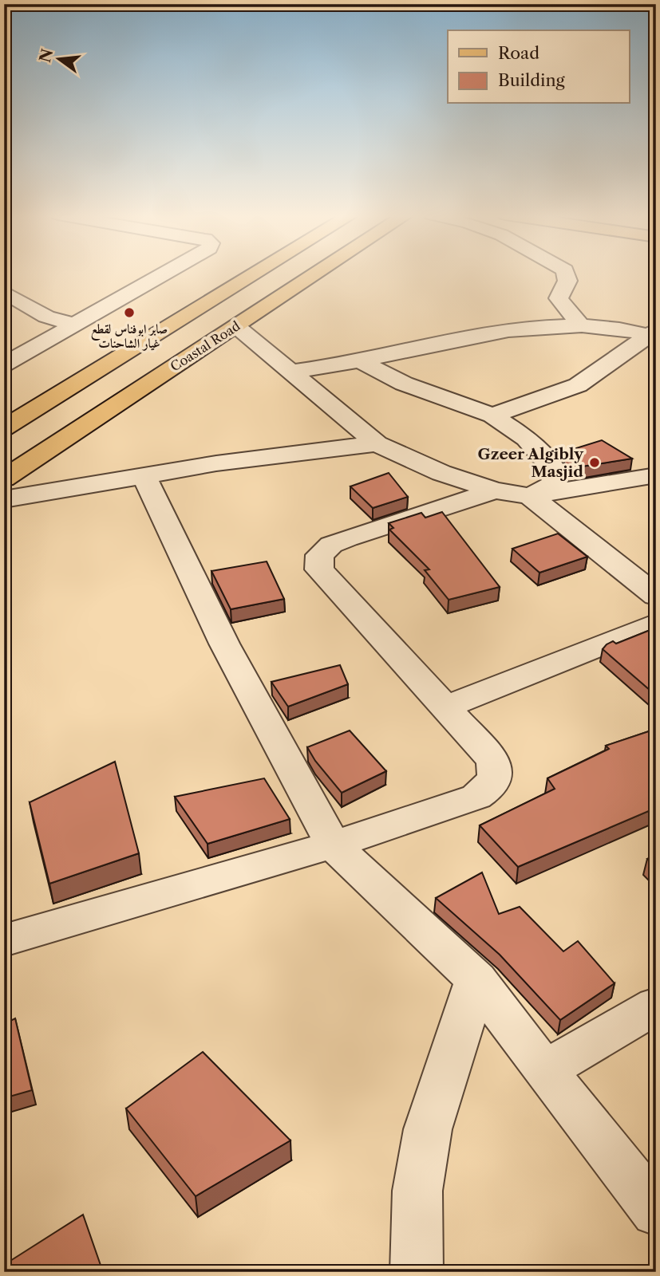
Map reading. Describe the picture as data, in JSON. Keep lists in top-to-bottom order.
{
  "streets": {
    "main road": ["Coastal Road"]
  },
  "places": ["صابر ابوفناس لقطع غيار الشاحنات", "Gzeer Algibly Masjid"],
  "legend": ["Road", "Building"],
  "north": "left"
}
